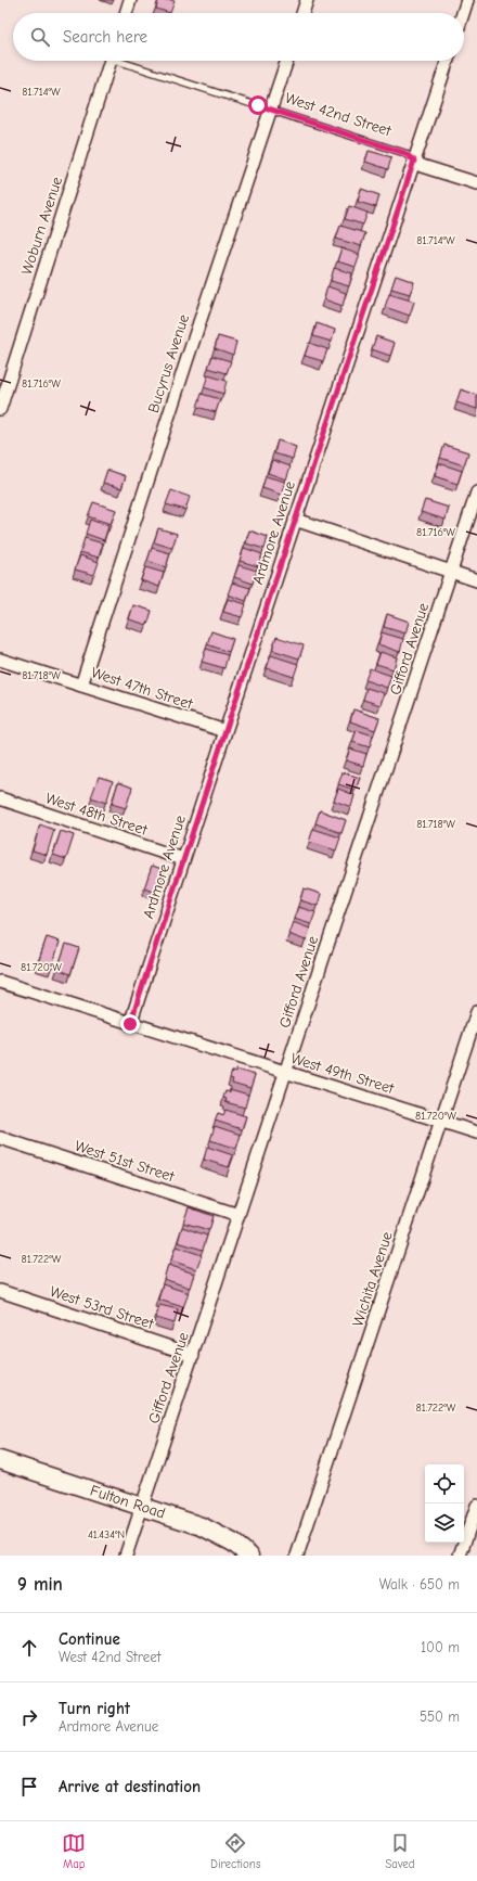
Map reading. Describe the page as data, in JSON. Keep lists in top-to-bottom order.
{
  "streets": {
    "main road": ["Fulton Road"],
    "street": [
      "West 42nd Street",
      "Woburn Avenue",
      "Bucyrus Avenue",
      "Ardmore Avenue",
      "Gifford Avenue",
      "West 47th Street",
      "West 48th Street",
      "West 49th Street",
      "West 51st Street",
      "Wichita Avenue",
      "West 53rd Street"
    ]
  },
  "crossings": [
    ["West 42nd Street", "Bucyrus Avenue"],
    ["West 42nd Street", "Ardmore Avenue"],
    ["Bucyrus Avenue", "West 47th Street"],
    ["Ardmore Avenue", "West 47th Street"],
    ["Ardmore Avenue", "West 48th Street"],
    ["Ardmore Avenue", "West 49th Street"],
    ["Gifford Avenue", "West 49th Street"],
    ["Gifford Avenue", "West 51st Street"],
    ["Gifford Avenue", "West 53rd Street"],
    ["Gifford Avenue", "Fulton Road"],
    ["West 49th Street", "Wichita Avenue"]
  ],
  "page": {
    "search": "Search here",
    "heading": ["9 min", "Walk · 650 m"],
    "list": [
      ["Continue", "West 42nd Street", "100 m"],
      ["Turn right", "Ardmore Avenue", "550 m"],
      "Arrive at destination"
    ],
    "nav": ["Map", "Directions", "Saved"]
  },
  "coordinates": [
    "81.714°W",
    "81.716°W",
    "81.718°W",
    "81.720°W",
    "81.722°W",
    "41.434°N"
  ]
}
